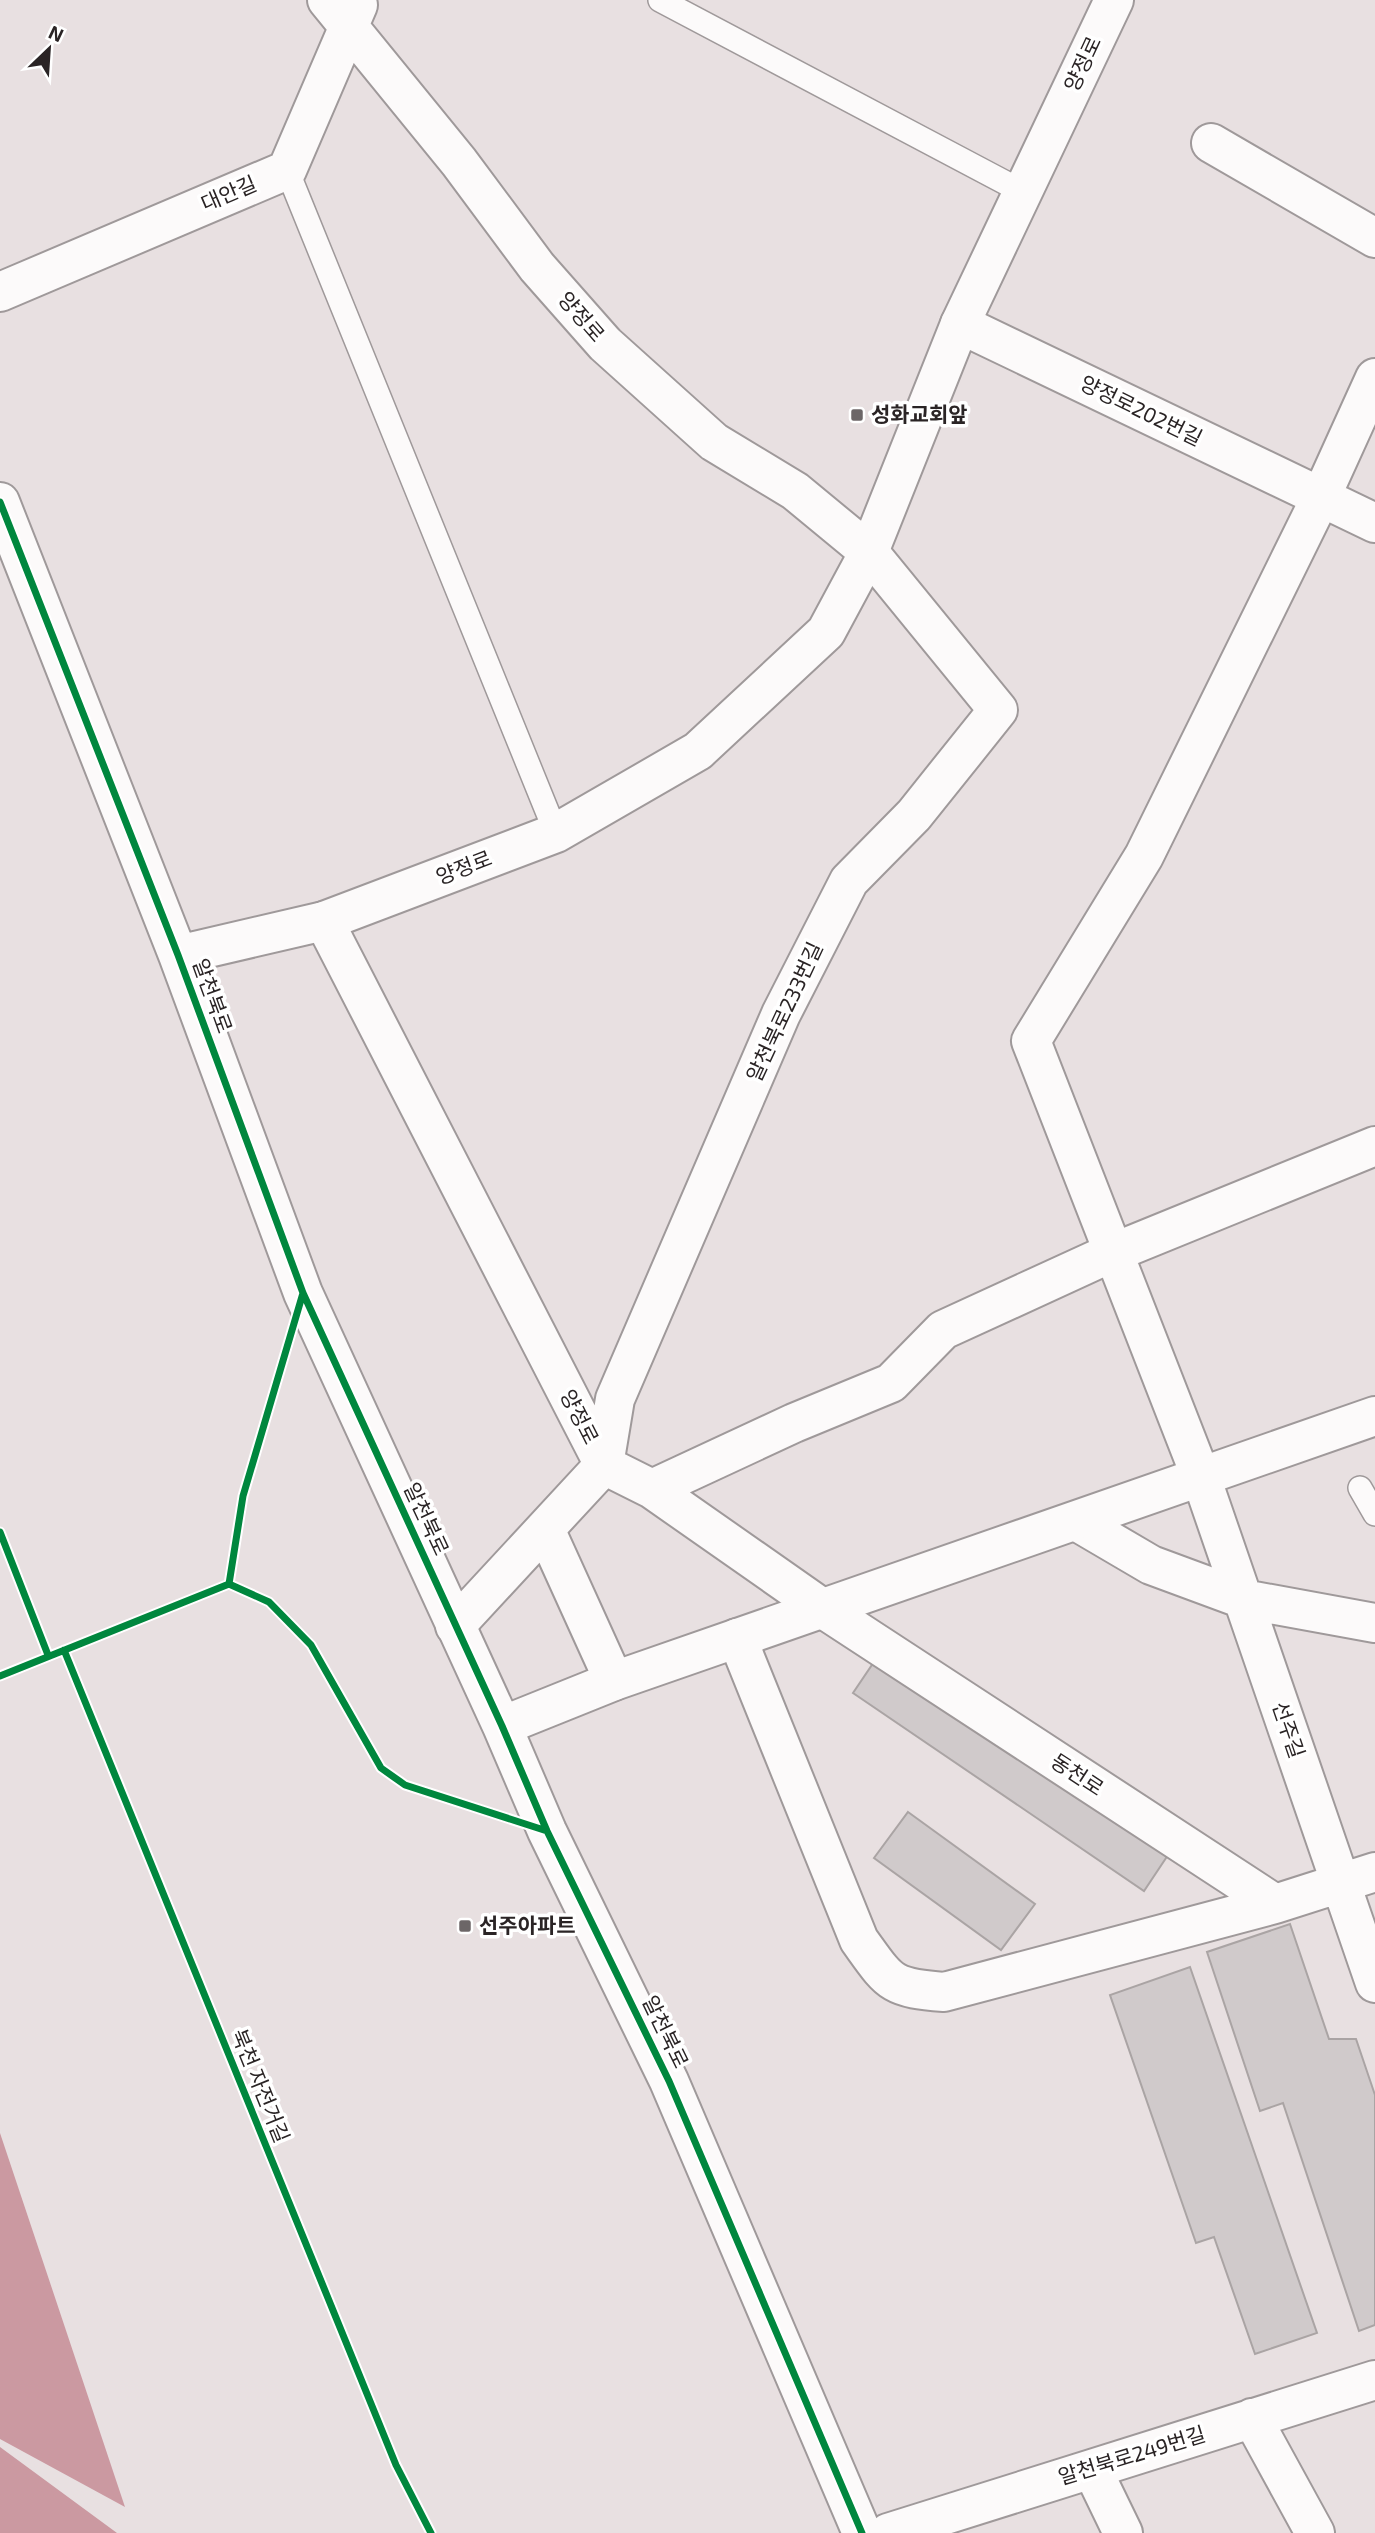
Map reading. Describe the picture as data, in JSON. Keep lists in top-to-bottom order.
{
  "streets": {
    "street": [
      "양정로",
      "대안길",
      "양정로202번길",
      "알천북로",
      "알천북로233번길",
      "선주길",
      "동천로",
      "알천북로249번길"
    ],
    "cycle path": ["북천 자전거길"]
  },
  "crossings": [
    ["양정로", "양정로202번길"],
    ["양정로", "알천북로"],
    ["양정로", "알천북로233번길"],
    ["양정로", "동천로"],
    ["양정로202번길", "선주길"],
    ["알천북로233번길", "동천로"]
  ],
  "places": {
    "transit": ["성화교회앞", "선주아파트"]
  },
  "north": "top right"
}
